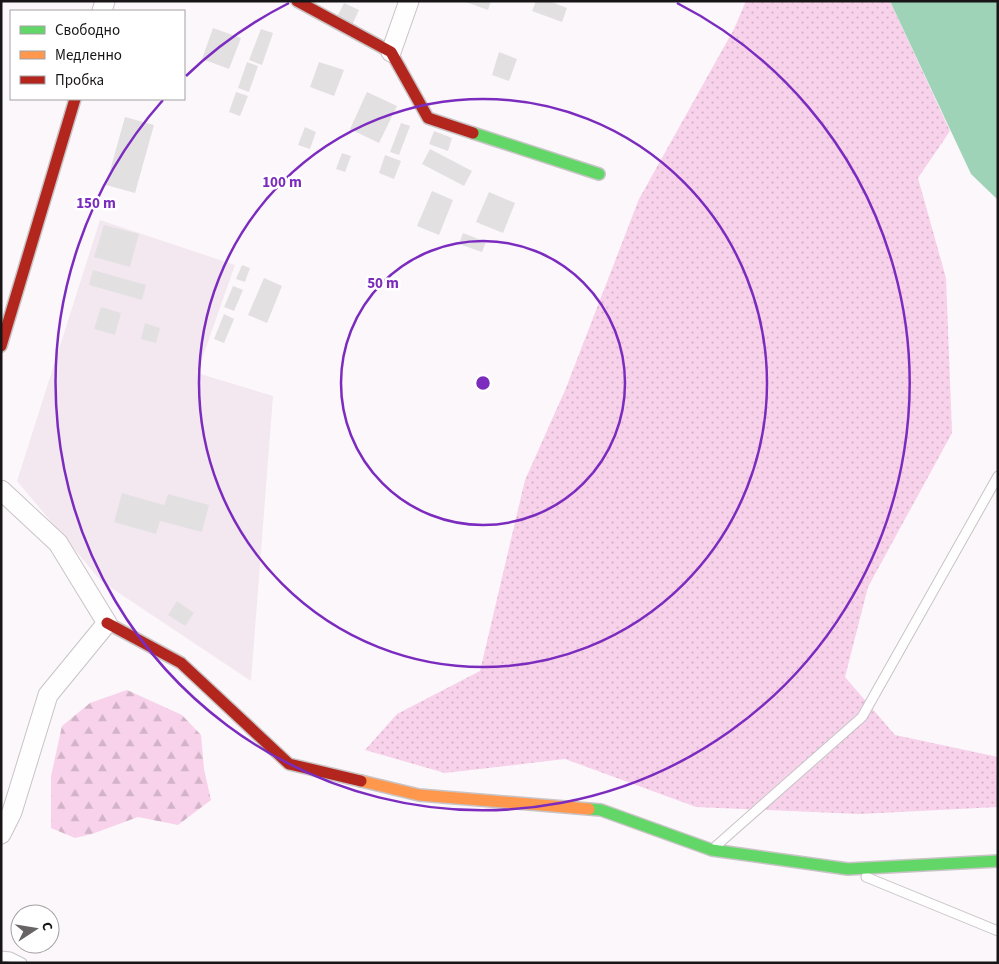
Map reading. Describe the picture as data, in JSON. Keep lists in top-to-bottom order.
{
  "legend": ["Свободно", "Медленно", "Пробка"],
  "north": "right",
  "rings": ["100 m", "150 m", "50 m"]
}
